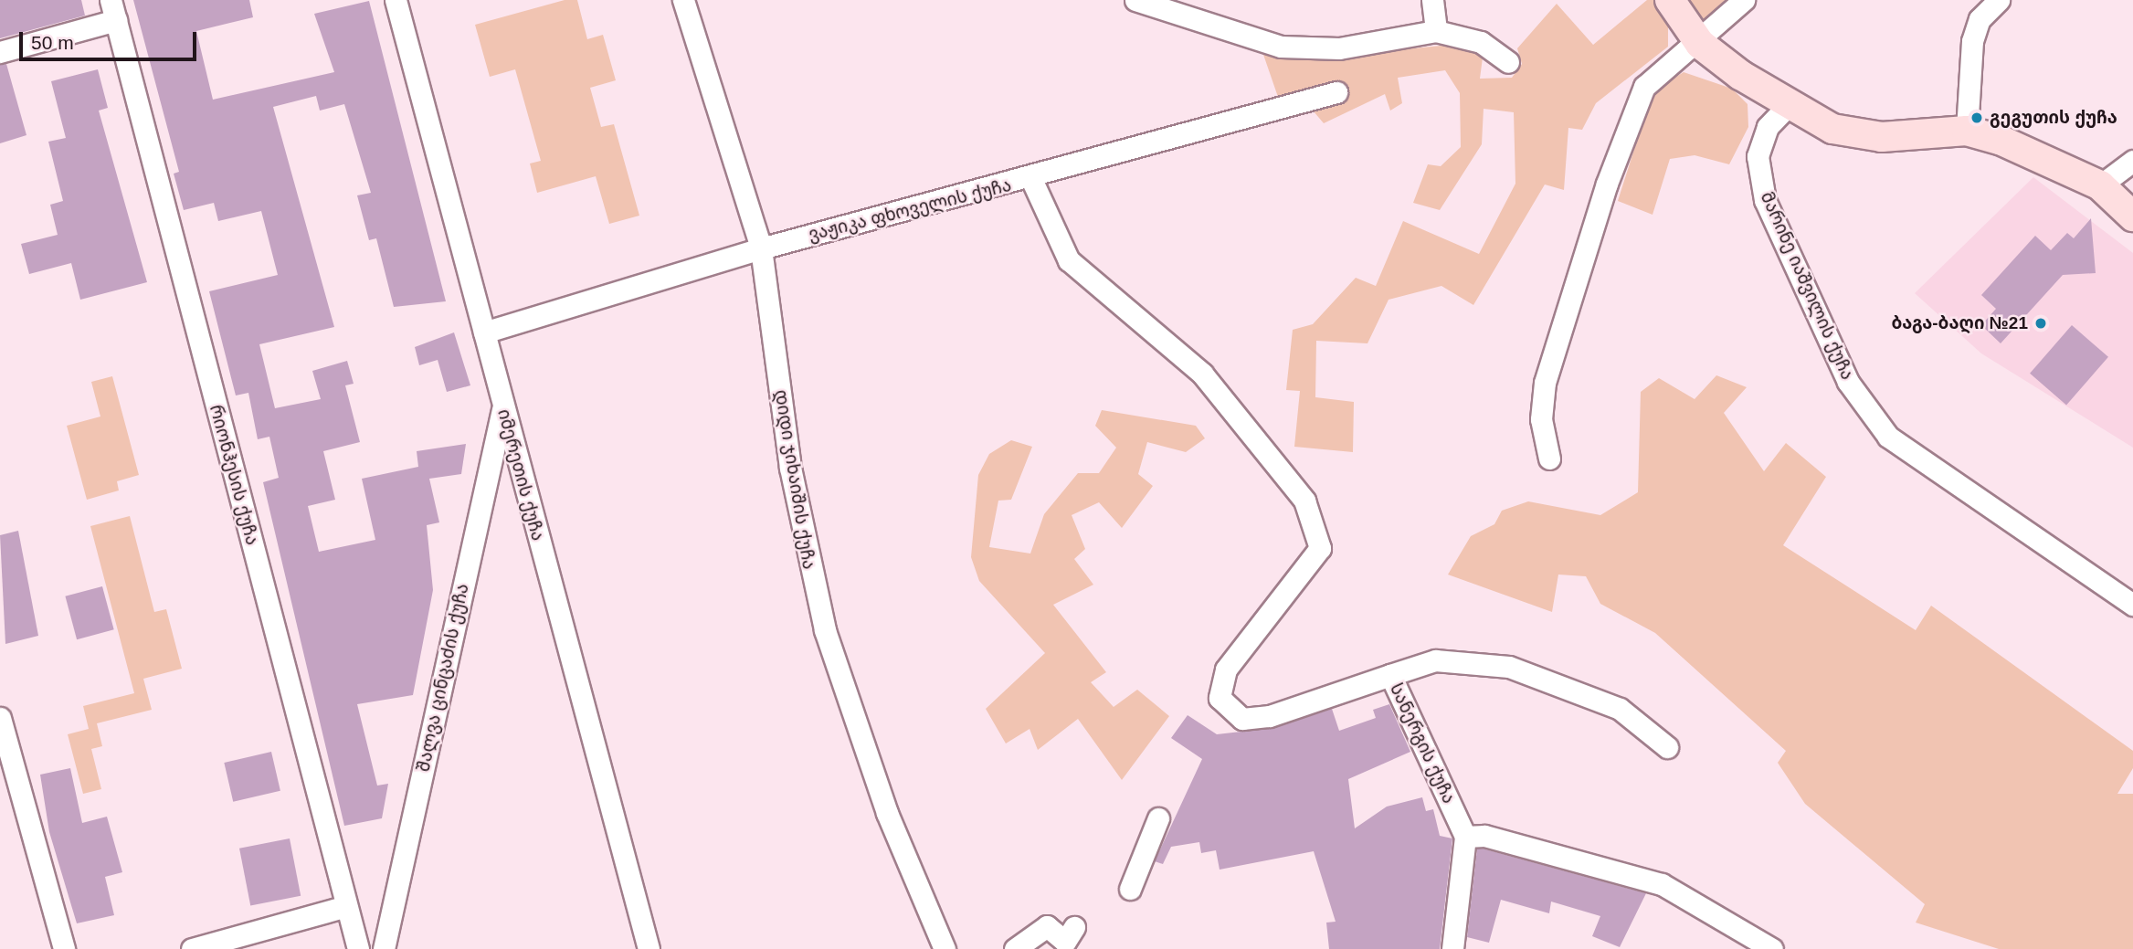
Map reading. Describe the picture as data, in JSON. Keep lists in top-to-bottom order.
{
  "streets": {
    "street": [
      "ვაჟიკა ფხოველის ქუჩა",
      "მარინე იაშვილის ქუჩა",
      "რიონჰესის ქუჩა",
      "იმერეთის ქუჩა",
      "დიდი ჯიხაიშის ქუჩა",
      "შალვა ცინცაძის ქუჩა",
      "სანერგის ქუჩა"
    ]
  },
  "crossings": [
    ["ვაჟიკა ფხოველის ქუჩა", "იმერეთის ქუჩა"],
    ["ვაჟიკა ფხოველის ქუჩა", "დიდი ჯიხაიშის ქუჩა"],
    ["ვაჟიკა ფხოველის ქუჩა", "სანერგის ქუჩა"],
    ["იმერეთის ქუჩა", "შალვა ცინცაძის ქუჩა"]
  ],
  "places": ["გეგუთის ქუჩა", "ბაგა-ბაღი №21"],
  "scale_bar": "50 m"
}
